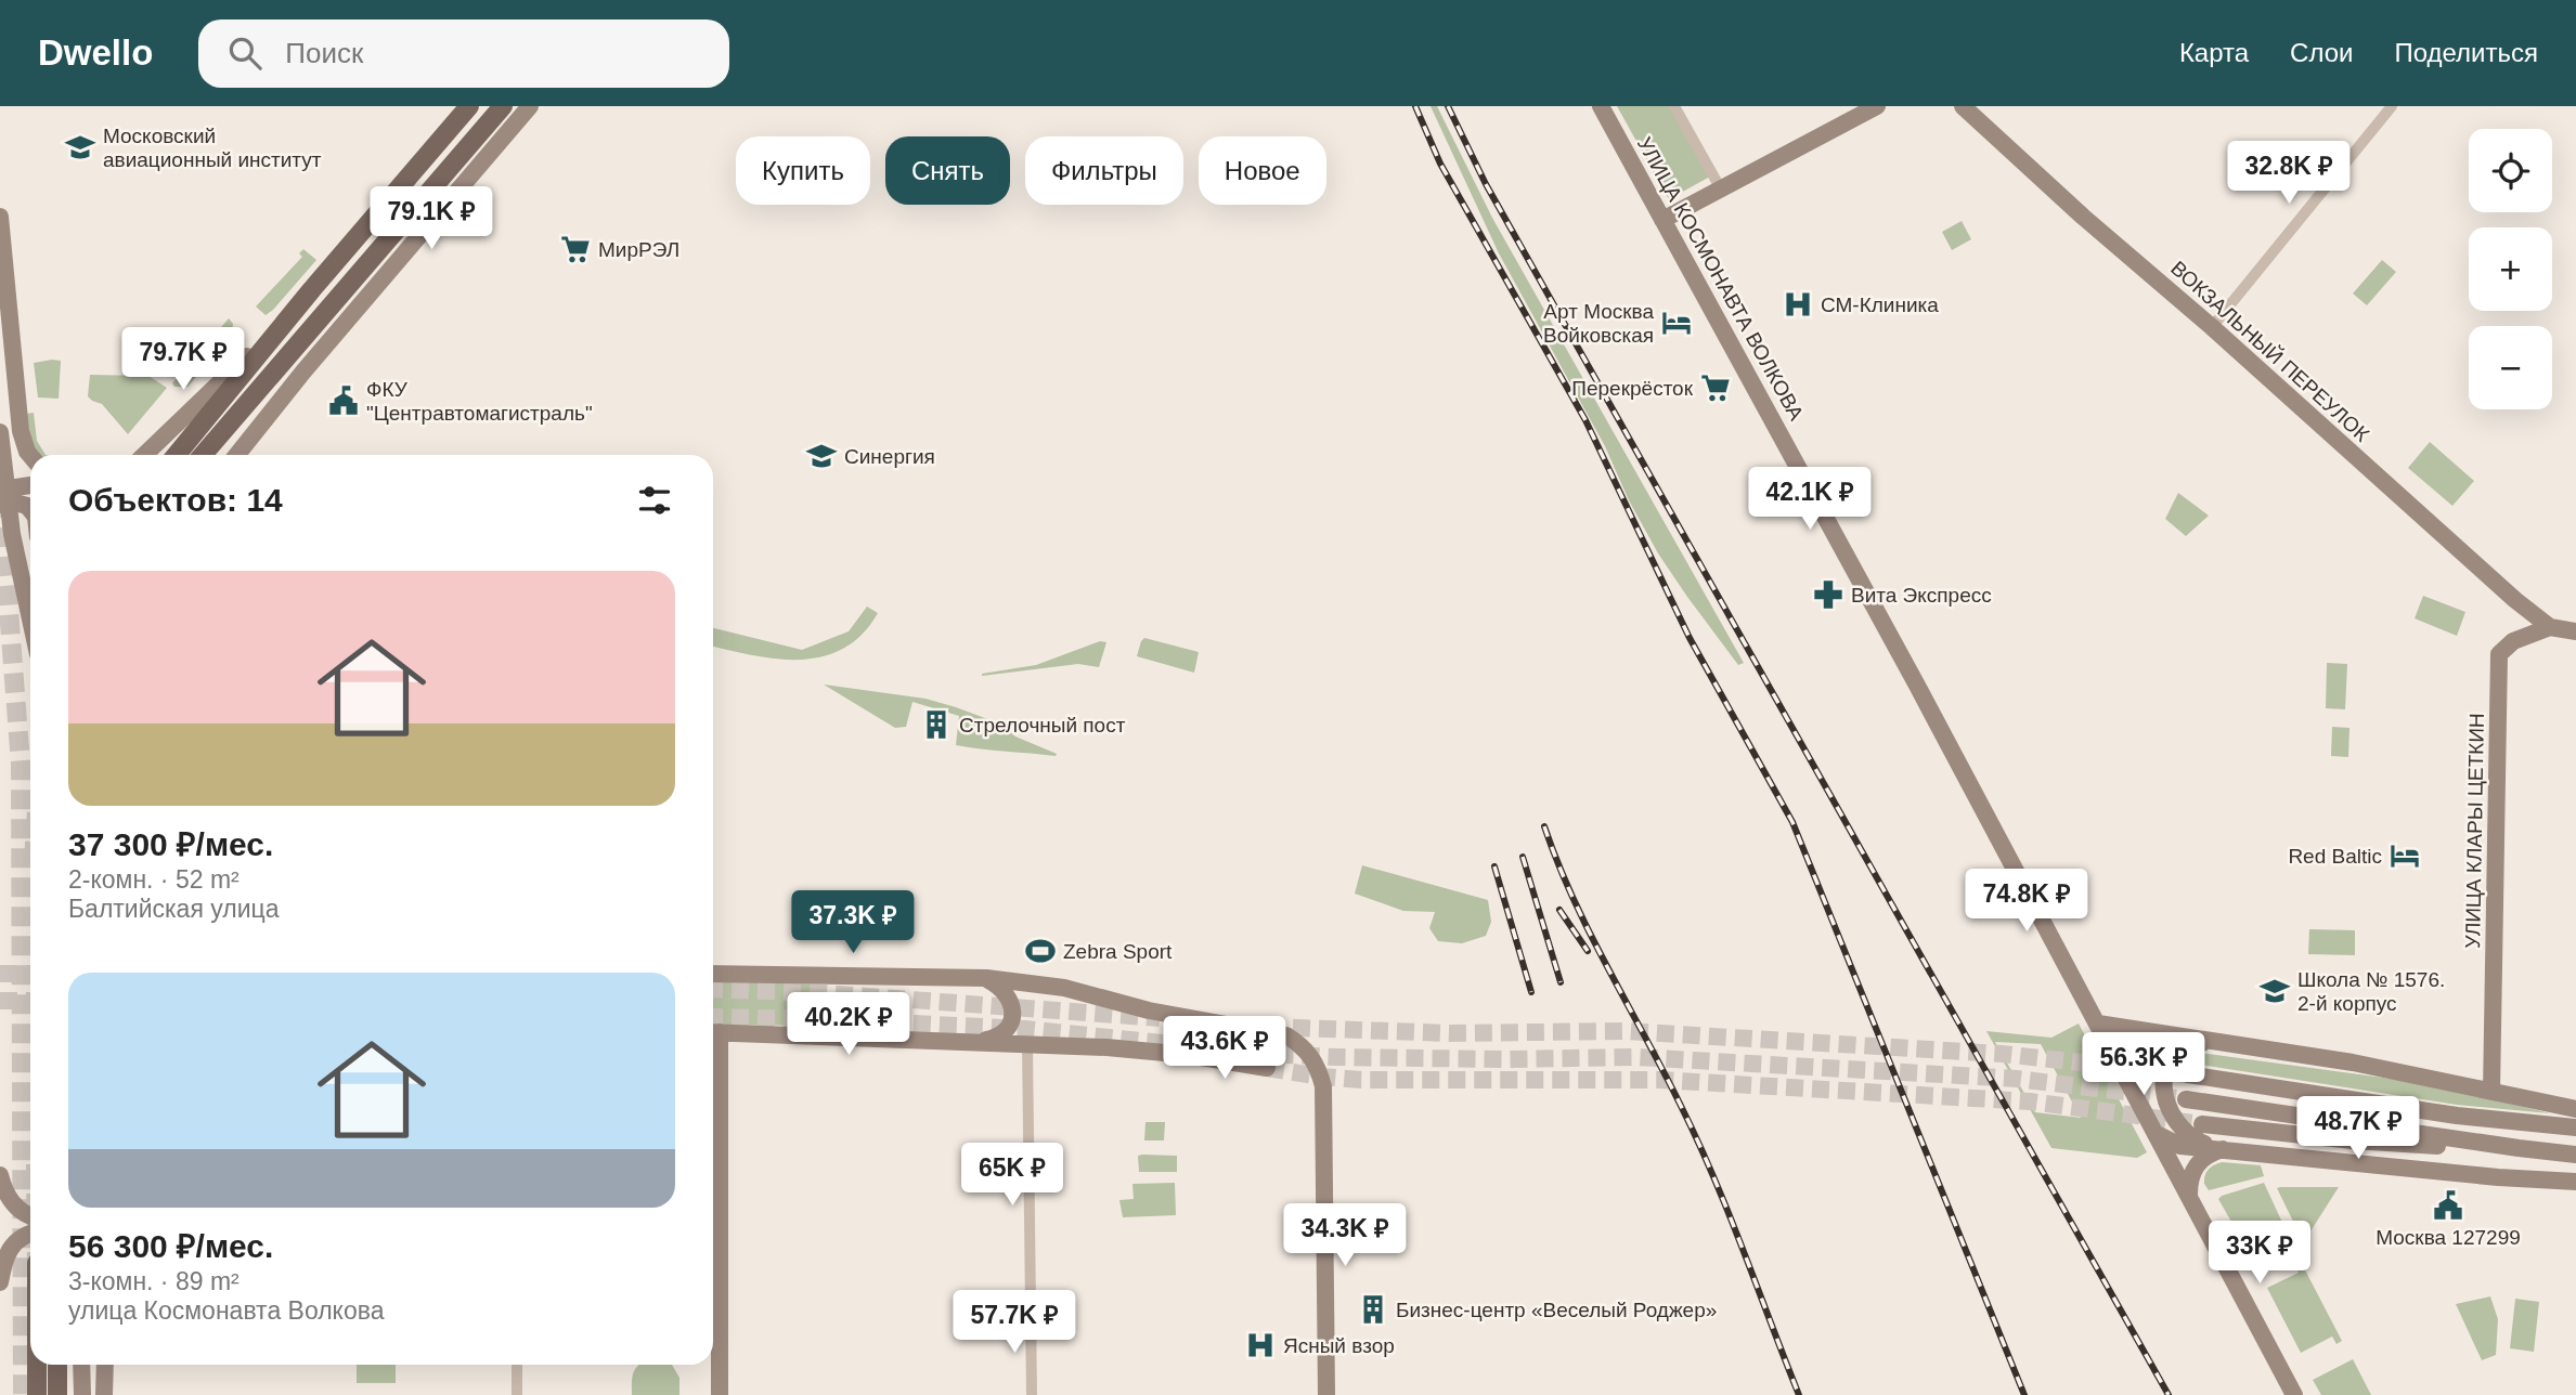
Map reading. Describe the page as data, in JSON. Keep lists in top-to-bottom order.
{
  "streets": {
    "main road": ["УЛИЦА КОСМОНАВТА ВОЛКОВА", "ВОКЗАЛЬНЫЙ ПЕРЕУЛОК", "УЛИЦА КЛАРЫ ЦЕТКИН"]
  },
  "crossings": [
    ["ВОКЗАЛЬНЫЙ ПЕРЕУЛОК", "УЛИЦА КЛАРЫ ЦЕТКИН"]
  ],
  "places": {
    "school or university": ["Московский авиационный институт", "Синергия", "Школа № 1576. 2-й корпус"],
    "supermarket": ["МирРЭЛ", "Перекрёсток"],
    "hospital": ["СМ-Клиника", "Ясный взор"],
    "hotel": ["Арт Москва Войковская", "Red Baltic"],
    "public building": ["ФКУ \"Центравтомагистраль\"", "Москва 127299"],
    "pharmacy": ["Вита Экспресс"],
    "building": ["Стрелочный пост", "Бизнес-центр «Веселый Роджер»"],
    "sports": ["Zebra Sport"]
  },
  "page": {
    "header": "Dwello",
    "search": "Поиск",
    "nav": ["Карта", "Слои", "Поделиться"],
    "map_buttons": ["+", "−"],
    "chip": [
      "Купить",
      "Снять",
      "Фильтры",
      "Новое"
    ],
    "price": [
      "32.8K ₽",
      "79.1K ₽",
      "79.7K ₽",
      "42.1K ₽",
      "74.8K ₽",
      "37.3K ₽",
      "40.2K ₽",
      "43.6K ₽",
      "56.3K ₽",
      "48.7K ₽",
      "65K ₽",
      "34.3K ₽",
      "33K ₽",
      "57.7K ₽"
    ],
    "heading": "Объектов: 14",
    "list": [
      {
        "name": "37 300 ₽/мес.",
        "note": "2-комн. · 52 m² · Балтийская улица"
      },
      {
        "name": "56 300 ₽/мес.",
        "note": "3-комн. · 89 m² · улица Космонавта Волкова"
      }
    ]
  }
}
